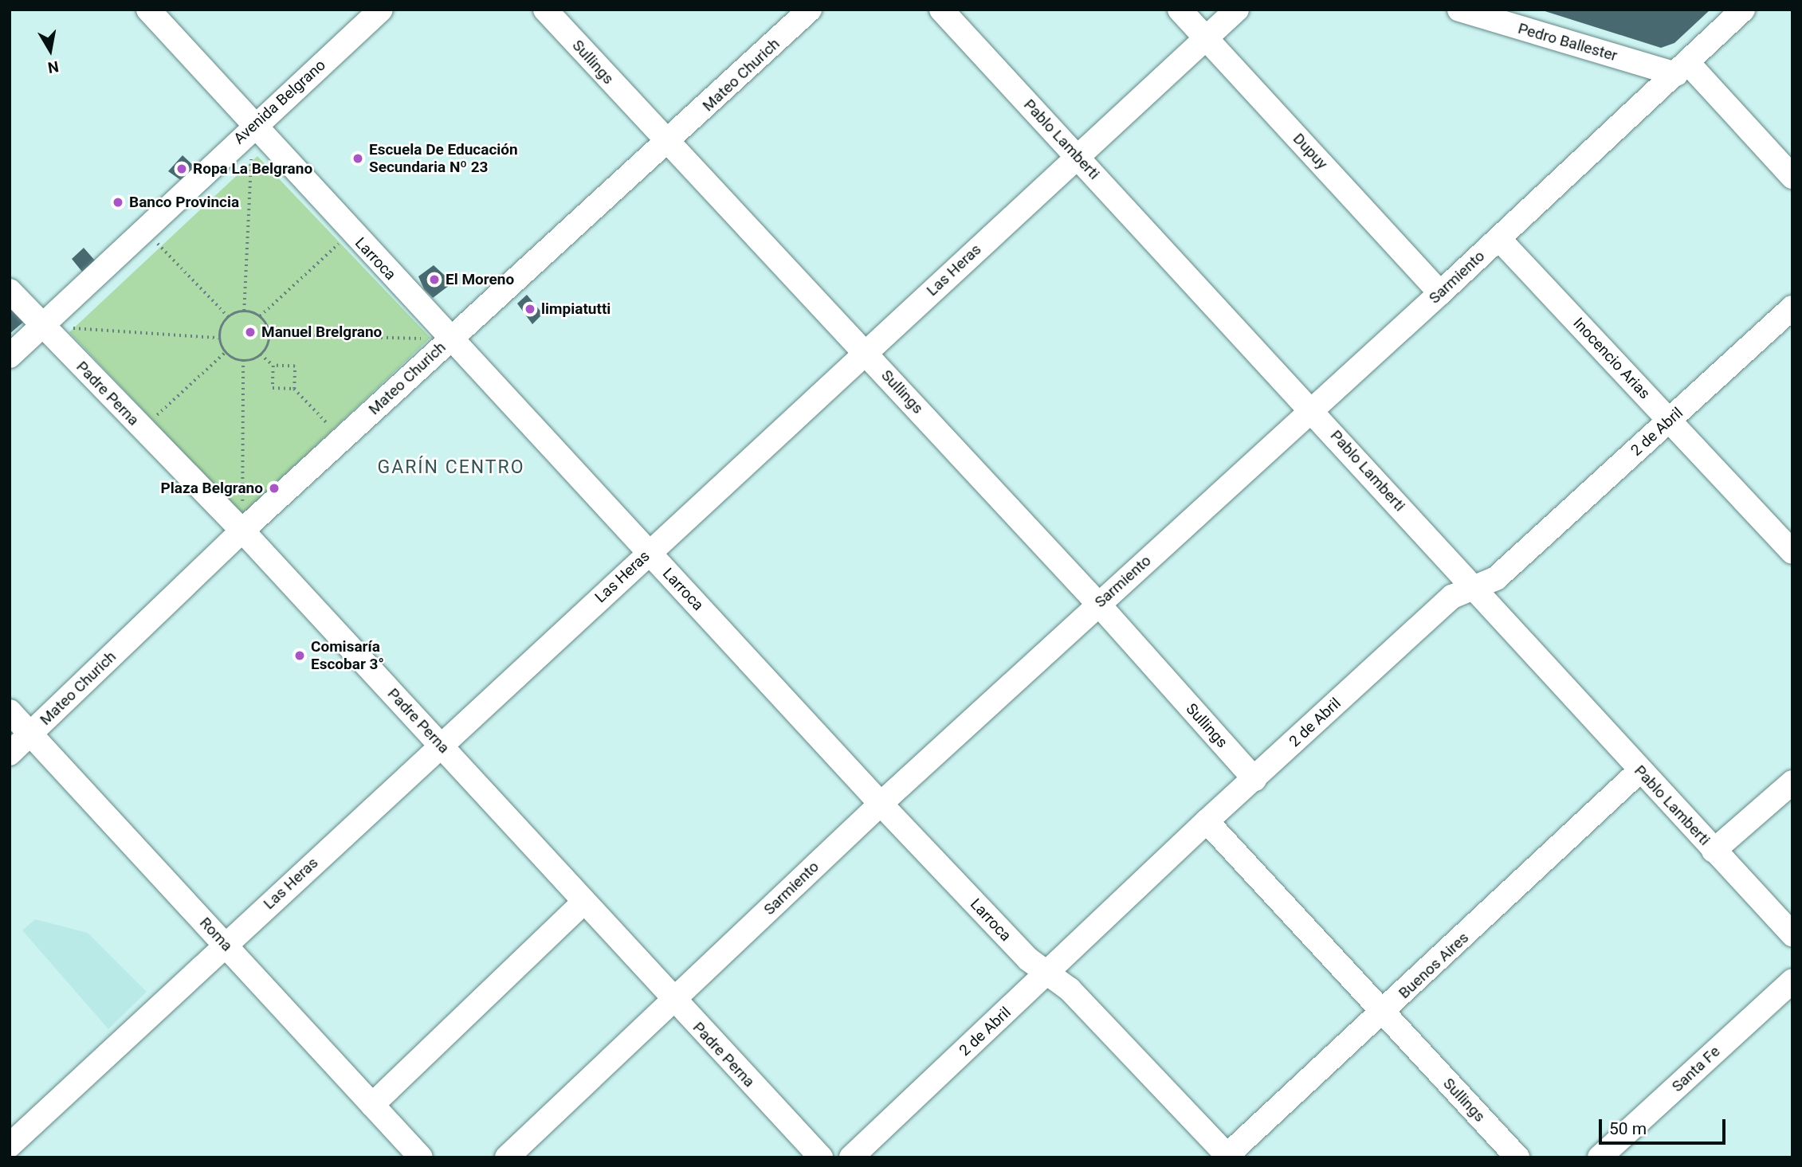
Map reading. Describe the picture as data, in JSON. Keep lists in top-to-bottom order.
{
  "streets": {
    "street": [
      "Pedro Ballester",
      "Sullings",
      "Mateo Churich",
      "Avenida Belgrano",
      "Pablo Lamberti",
      "Dupuy",
      "Larroca",
      "Las Heras",
      "Sarmiento",
      "Inocencio Arias",
      "Padre Perna",
      "2 de Abril",
      "Roma",
      "Buenos Aires",
      "Santa Fe"
    ]
  },
  "crossings": [
    ["Pedro Ballester", "Sarmiento"],
    ["Sullings", "Mateo Churich"],
    ["Sullings", "Las Heras"],
    ["Sullings", "Sarmiento"],
    ["Sullings", "2 de Abril"],
    ["Sullings", "Buenos Aires"],
    ["Mateo Churich", "Larroca"],
    ["Mateo Churich", "Padre Perna"],
    ["Mateo Churich", "Roma"],
    ["Avenida Belgrano", "Larroca"],
    ["Avenida Belgrano", "Padre Perna"],
    ["Pablo Lamberti", "Las Heras"],
    ["Pablo Lamberti", "Sarmiento"],
    ["Pablo Lamberti", "2 de Abril"],
    ["Pablo Lamberti", "Buenos Aires"],
    ["Dupuy", "Las Heras"],
    ["Dupuy", "Sarmiento"],
    ["Larroca", "Las Heras"],
    ["Larroca", "Sarmiento"],
    ["Larroca", "2 de Abril"],
    ["Larroca", "Buenos Aires"],
    ["Las Heras", "Padre Perna"],
    ["Las Heras", "Roma"],
    ["Sarmiento", "Inocencio Arias"],
    ["Sarmiento", "Padre Perna"],
    ["Inocencio Arias", "2 de Abril"]
  ],
  "districts": ["GARÍN CENTRO"],
  "places": [
    "Escuela De Educación Secundaria Nº 23",
    "Ropa La Belgrano",
    "Banco Provincia",
    "El Moreno",
    "limpiatutti",
    "Manuel Brelgrano",
    "Plaza Belgrano",
    "Comisaría Escobar 3°"
  ],
  "scale_bar": "50 m",
  "north": "bottom"
}
